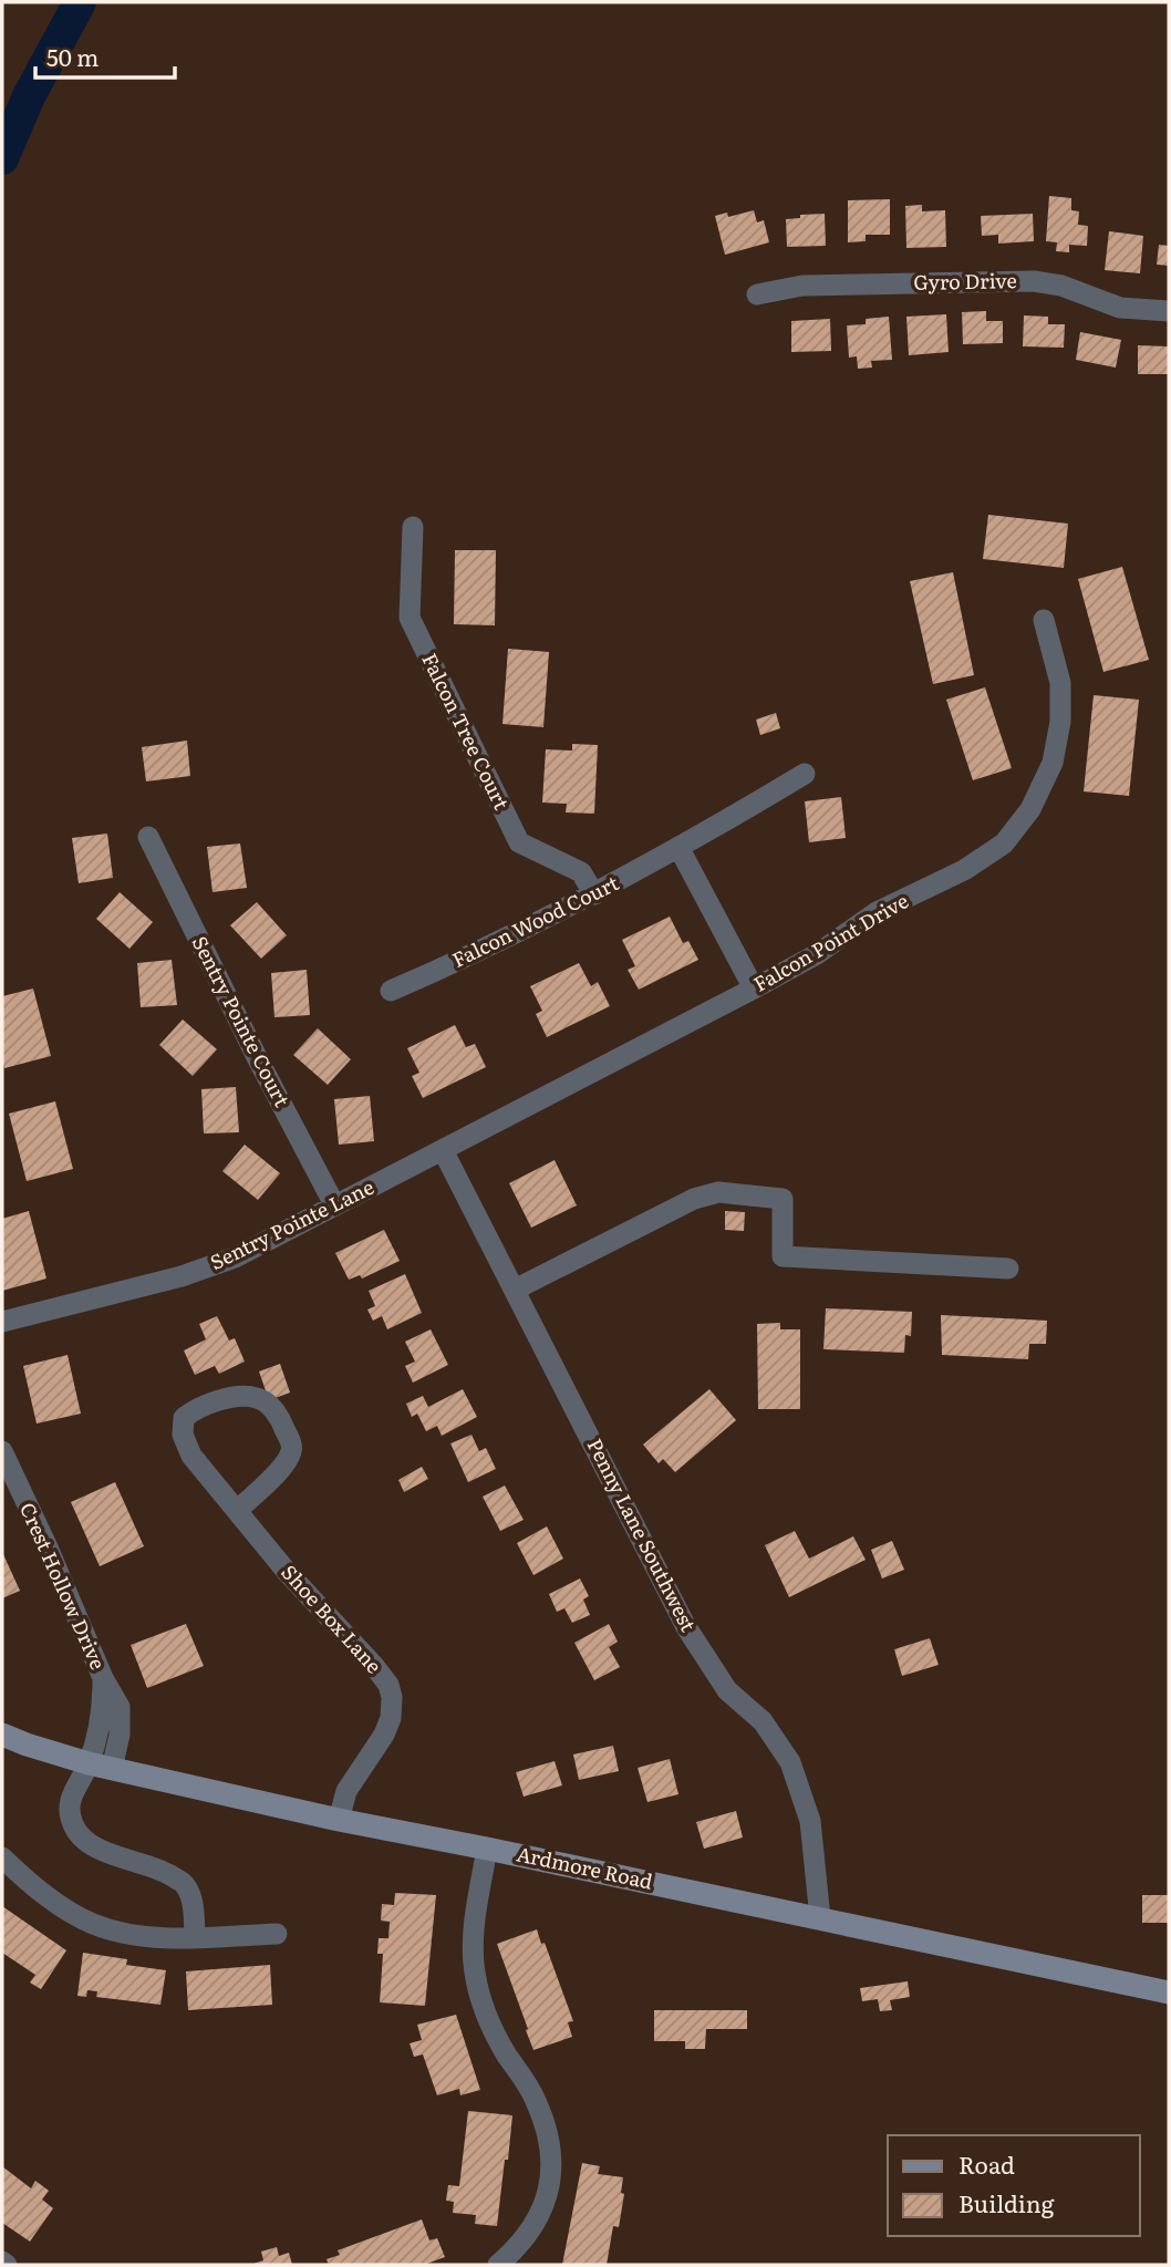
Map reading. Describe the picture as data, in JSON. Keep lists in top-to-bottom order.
{
  "streets": {
    "street": [
      "Gyro Drive",
      "Falcon Tree Court",
      "Falcon Wood Court",
      "Falcon Point Drive",
      "Sentry Pointe Court",
      "Sentry Pointe Lane",
      "Penny Lane Southwest",
      "Crest Hollow Drive",
      "Shoe Box Lane",
      "Ardmore Road"
    ]
  },
  "crossings": [
    ["Falcon Tree Court", "Falcon Wood Court"],
    ["Falcon Point Drive", "Sentry Pointe Lane"],
    ["Falcon Point Drive", "Penny Lane Southwest"],
    ["Sentry Pointe Court", "Sentry Pointe Lane"],
    ["Sentry Pointe Lane", "Penny Lane Southwest"],
    ["Penny Lane Southwest", "Ardmore Road"],
    ["Crest Hollow Drive", "Ardmore Road"],
    ["Shoe Box Lane", "Ardmore Road"]
  ],
  "legend": ["Road", "Building"],
  "scale_bar": "50 m"
}
